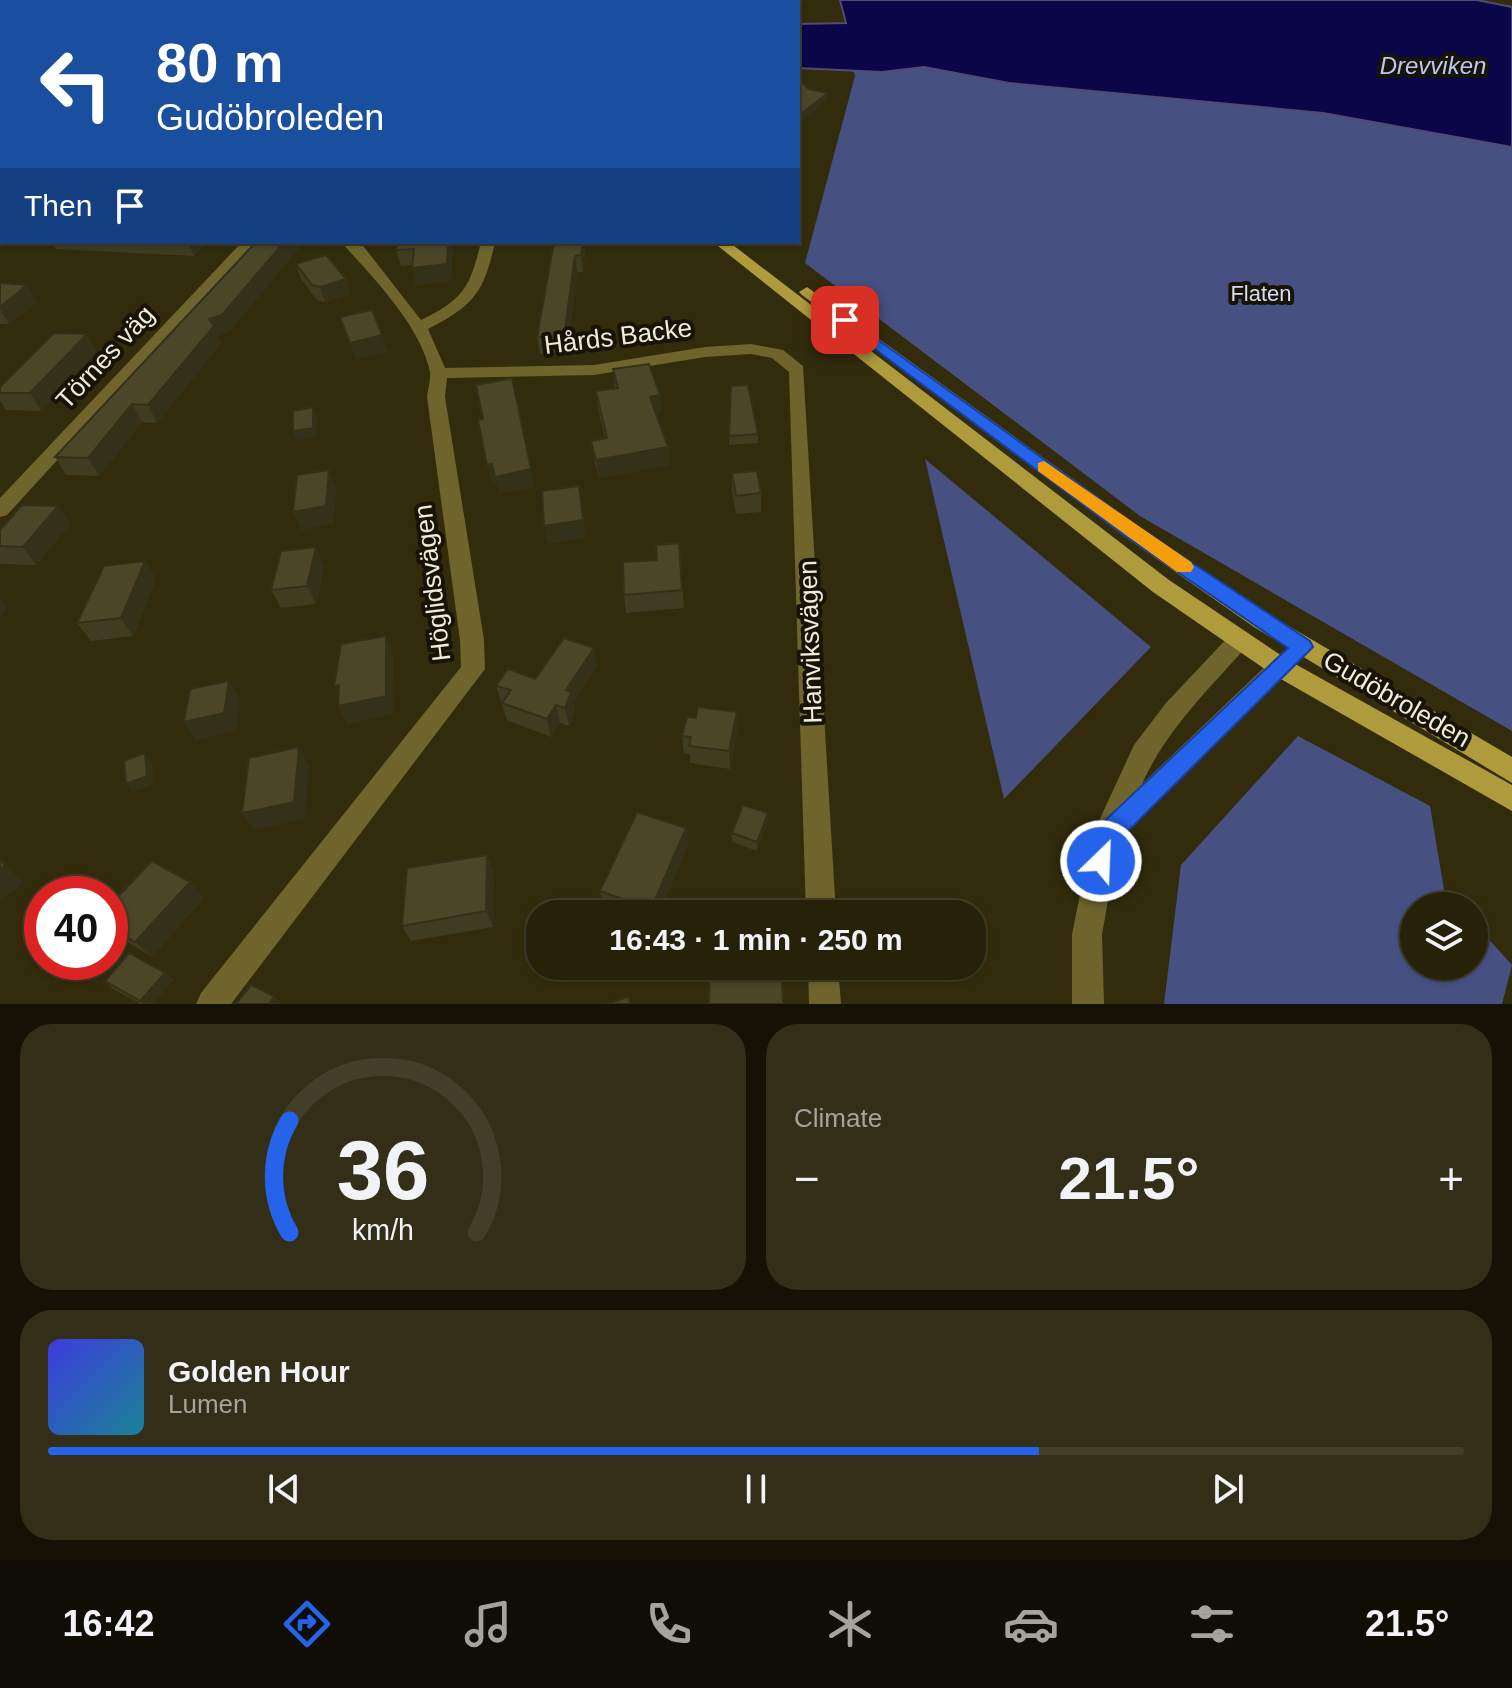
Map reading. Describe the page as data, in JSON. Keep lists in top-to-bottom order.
{
  "streets": {
    "main road": ["Gudöbroleden"],
    "street": [
      "Hårds Backe",
      "Törnes väg",
      "Höglidsvägen",
      "Hanviksvägen"
    ]
  },
  "crossings": [
    ["Hårds Backe", "Höglidsvägen"],
    ["Hårds Backe", "Hanviksvägen"]
  ],
  "water": ["Drevviken"],
  "parks": ["Flaten"],
  "page": {
    "turn": ["80 m", "Gudöbroleden"],
    "then": "Then",
    "limit": "40",
    "trip": "16:43 · 1 min · 250 m",
    "tile": "Climate",
    "heat": ["−", "21.5°", "+"],
    "song": ["Golden Hour", "Lumen"],
    "tabs": ["16:42", "21.5°"],
    "gauge": ["36", "km/h"]
  }
}
